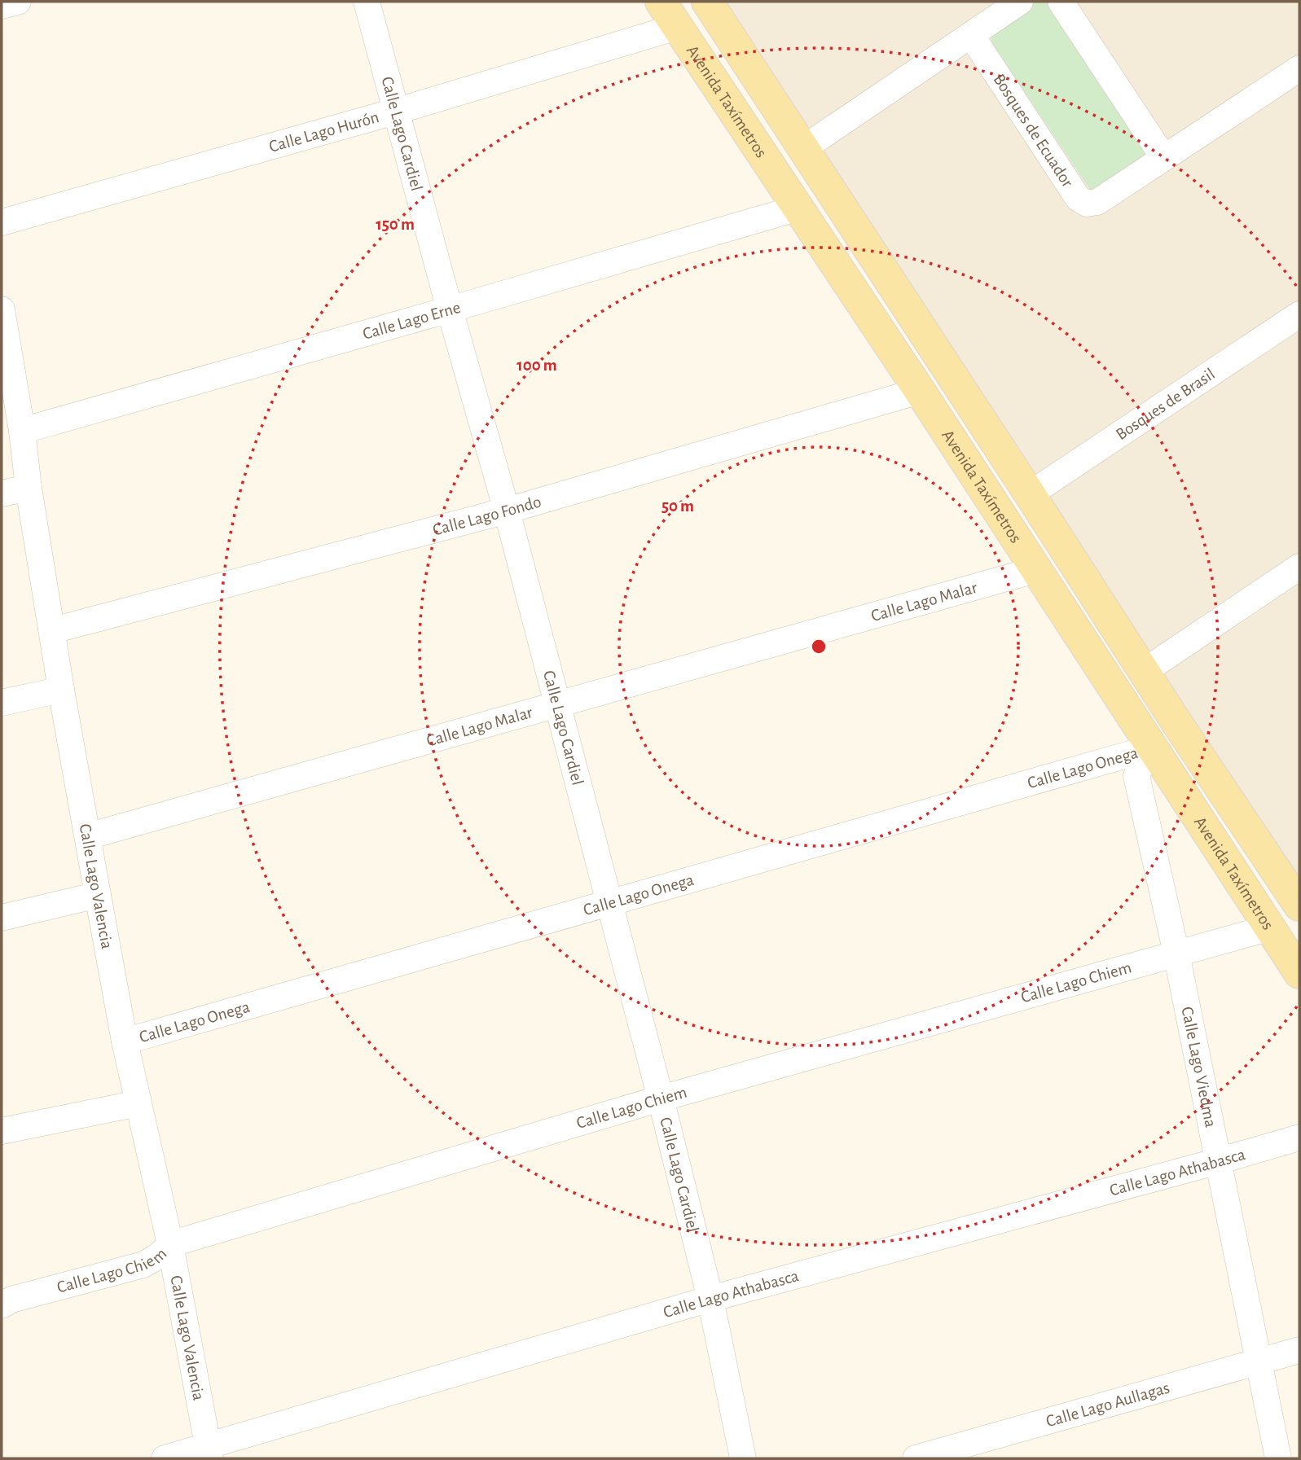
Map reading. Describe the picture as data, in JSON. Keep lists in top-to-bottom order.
{
  "streets": {
    "main road": ["Avenida Taxímetros"],
    "street": [
      "Bosques de Ecuador",
      "Calle Lago Hurón",
      "Calle Lago Cardiel",
      "Calle Lago Erne",
      "Bosques de Brasil",
      "Calle Lago Fondo",
      "Calle Lago Malar",
      "Calle Lago Onega",
      "Calle Lago Valencia",
      "Calle Lago Chiem",
      "Calle Lago Viedma",
      "Calle Lago Athabasca",
      "Calle Lago Aullagas"
    ]
  },
  "crossings": [
    ["Avenida Taxímetros", "Calle Lago Hurón"],
    ["Avenida Taxímetros", "Calle Lago Erne"],
    ["Avenida Taxímetros", "Bosques de Brasil"],
    ["Avenida Taxímetros", "Calle Lago Fondo"],
    ["Avenida Taxímetros", "Calle Lago Malar"],
    ["Avenida Taxímetros", "Calle Lago Onega"],
    ["Avenida Taxímetros", "Calle Lago Chiem"],
    ["Avenida Taxímetros", "Calle Lago Viedma"],
    ["Calle Lago Hurón", "Calle Lago Cardiel"],
    ["Calle Lago Cardiel", "Calle Lago Erne"],
    ["Calle Lago Cardiel", "Calle Lago Fondo"],
    ["Calle Lago Cardiel", "Calle Lago Malar"],
    ["Calle Lago Cardiel", "Calle Lago Onega"],
    ["Calle Lago Cardiel", "Calle Lago Chiem"],
    ["Calle Lago Cardiel", "Calle Lago Athabasca"],
    ["Calle Lago Erne", "Calle Lago Valencia"],
    ["Calle Lago Fondo", "Calle Lago Valencia"],
    ["Calle Lago Malar", "Calle Lago Valencia"],
    ["Calle Lago Onega", "Calle Lago Valencia"],
    ["Calle Lago Onega", "Calle Lago Viedma"],
    ["Calle Lago Valencia", "Calle Lago Chiem"],
    ["Calle Lago Valencia", "Calle Lago Athabasca"],
    ["Calle Lago Chiem", "Calle Lago Viedma"],
    ["Calle Lago Viedma", "Calle Lago Athabasca"],
    ["Calle Lago Viedma", "Calle Lago Aullagas"]
  ],
  "rings": ["150 m", "100 m", "50 m"]
}
